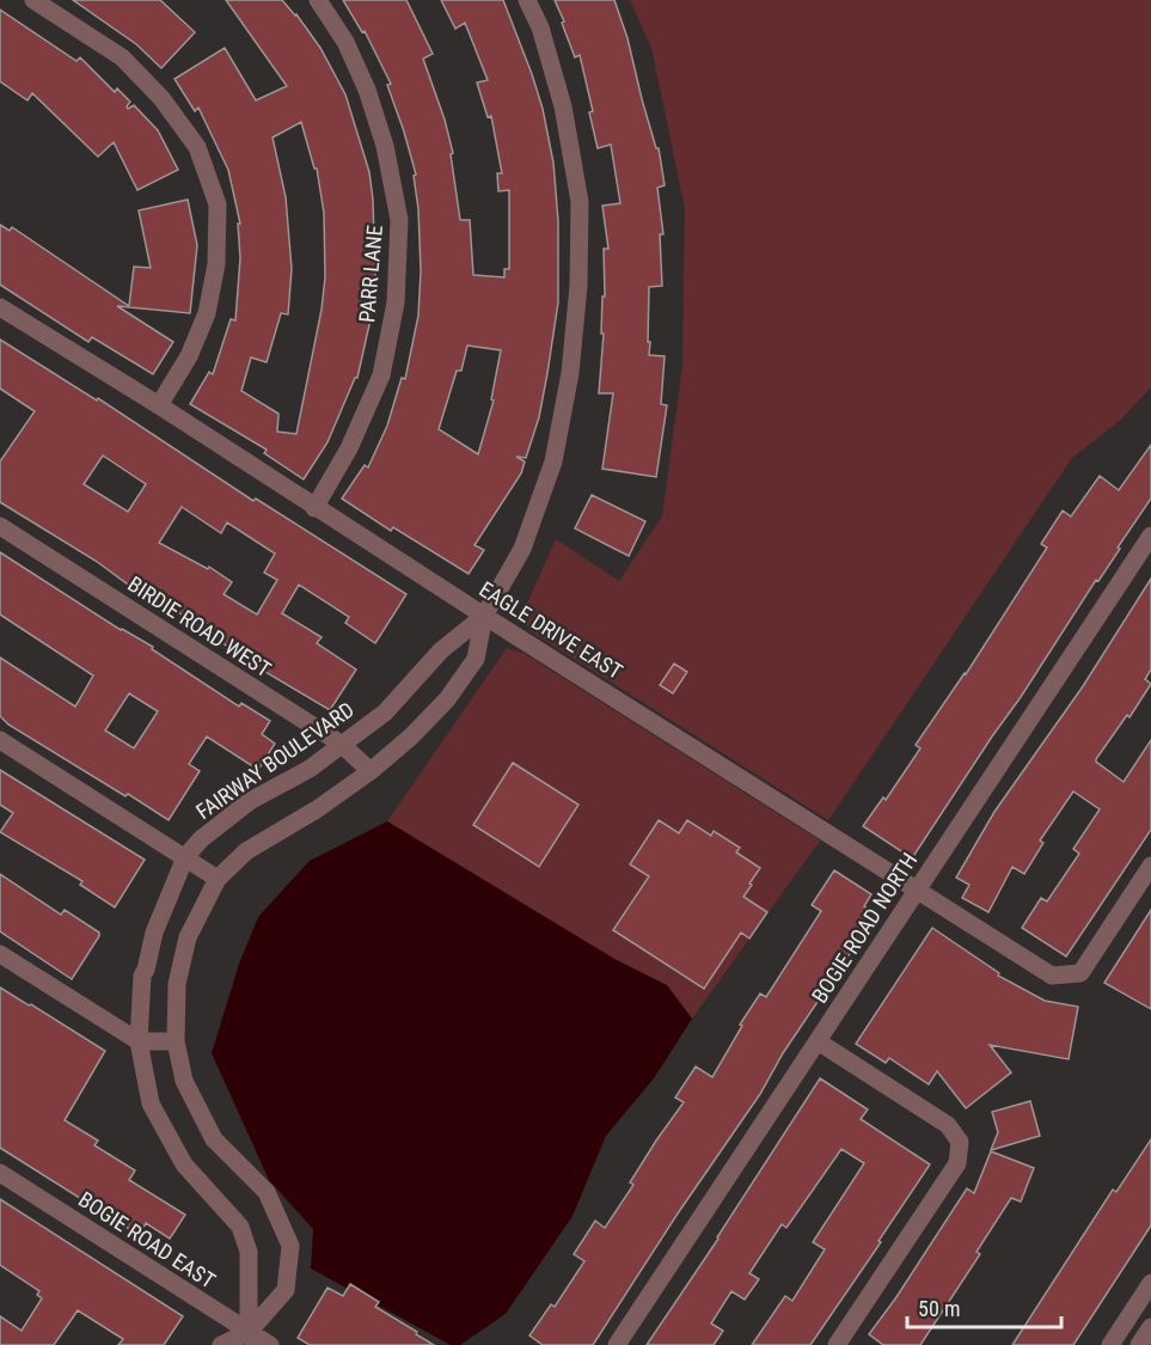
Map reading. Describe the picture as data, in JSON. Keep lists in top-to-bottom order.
{
  "streets": {
    "street": [
      "PARR LANE",
      "BIRDIE ROAD WEST",
      "EAGLE DRIVE EAST",
      "FAIRWAY BOULEVARD",
      "BOGIE ROAD NORTH",
      "BOGIE ROAD EAST"
    ]
  },
  "crossings": [
    ["PARR LANE", "EAGLE DRIVE EAST"],
    ["BIRDIE ROAD WEST", "FAIRWAY BOULEVARD"],
    ["EAGLE DRIVE EAST", "FAIRWAY BOULEVARD"],
    ["EAGLE DRIVE EAST", "BOGIE ROAD NORTH"],
    ["FAIRWAY BOULEVARD", "BOGIE ROAD EAST"]
  ],
  "scale_bar": "50 m"
}
